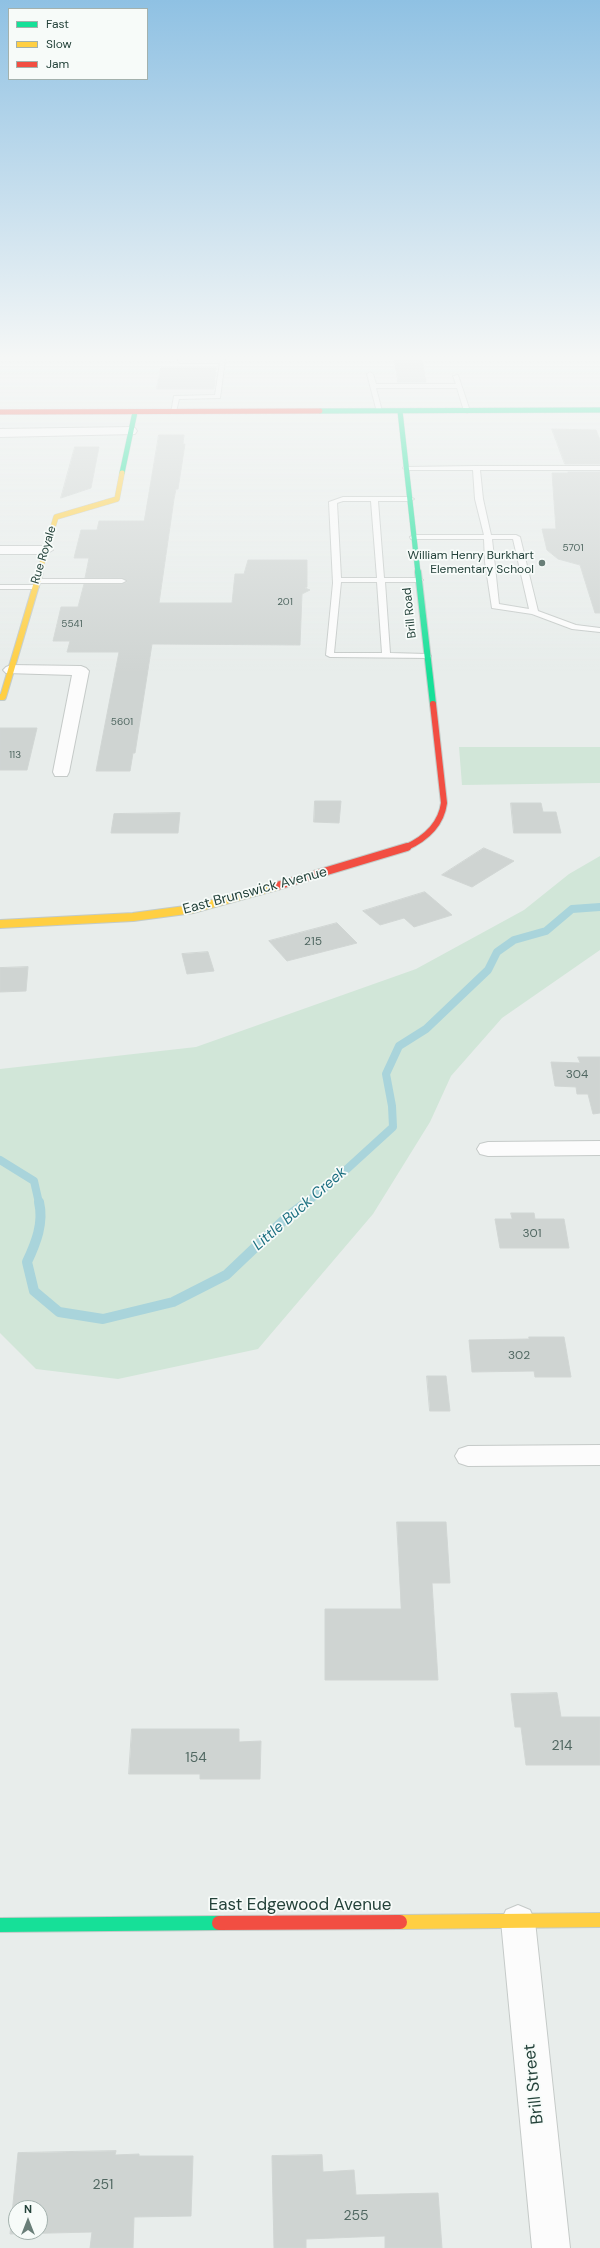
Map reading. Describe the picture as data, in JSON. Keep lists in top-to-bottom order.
{
  "streets": {
    "street": [
      "Rue Royale",
      "Brill Road",
      "East Brunswick Avenue",
      "East Edgewood Avenue",
      "Brill Street"
    ]
  },
  "crossings": [
    ["Brill Road", "East Brunswick Avenue"],
    ["East Edgewood Avenue", "Brill Street"]
  ],
  "water": ["Little Buck Creek"],
  "places": ["William Henry Burkhart Elementary School"],
  "house_numbers": [
    "5701",
    "201",
    "5541",
    "5601",
    "113",
    "215",
    "304",
    "301",
    "302",
    "214",
    "154",
    "251",
    "255"
  ],
  "legend": ["Fast", "Slow", "Jam"],
  "north": "top"
}
